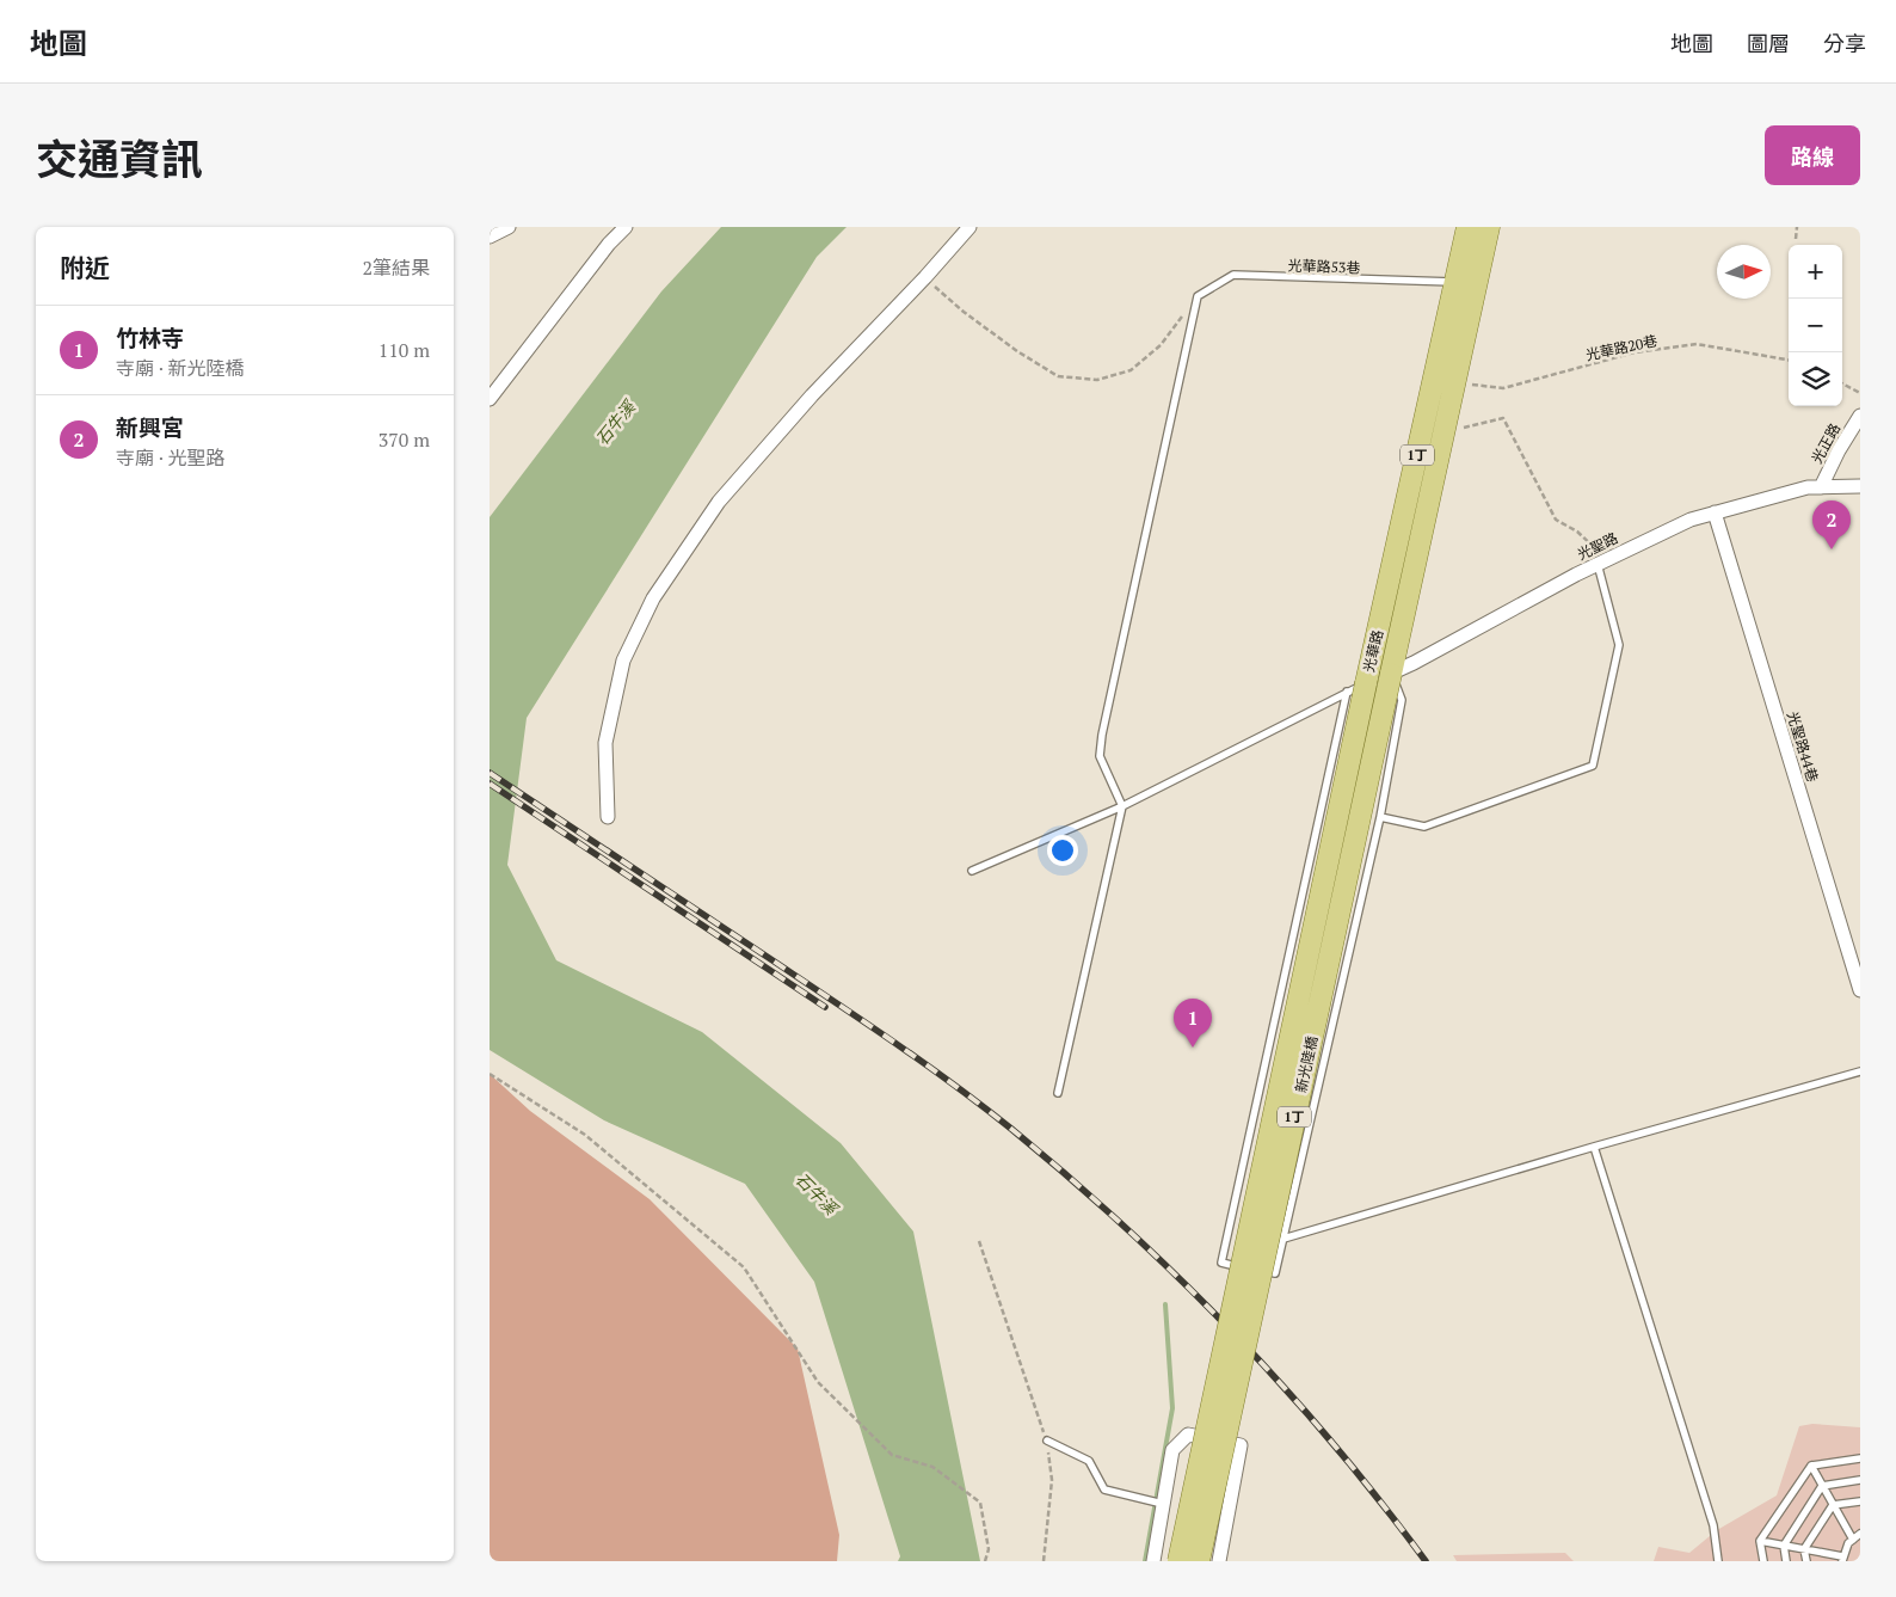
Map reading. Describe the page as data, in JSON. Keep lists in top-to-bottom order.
{
  "streets": {
    "main road": ["1丁", "光華路", "新光陸橋"],
    "street": ["光正路", "光聖路", "光聖路44巷"],
    "lane": ["光華路53巷"],
    "path": ["光華路20巷"]
  },
  "crossings": [
    ["光華路53巷", "光華路"],
    ["光華路20巷", "光華路"],
    ["光正路", "光聖路"],
    ["光聖路", "光華路"],
    ["光聖路", "光聖路44巷"],
    ["光聖路", "新光陸橋"],
    ["光華路", "新光陸橋"]
  ],
  "water": ["石牛溪"],
  "north": "right",
  "page": {
    "header": "地圖",
    "nav": ["地圖", "圖層", "分享"],
    "title": "交通資訊",
    "buttons": "路線",
    "heading": ["附近", "2筆結果"],
    "map_buttons": ["+", "−"],
    "list": [
      {
        "mark": "1",
        "name": "竹林寺",
        "note": "寺廟 · 新光陸橋",
        "value": "110 m"
      },
      {
        "mark": "2",
        "name": "新興宮",
        "note": "寺廟 · 光聖路",
        "value": "370 m"
      }
    ],
    "pins": ["2", "1"]
  }
}
